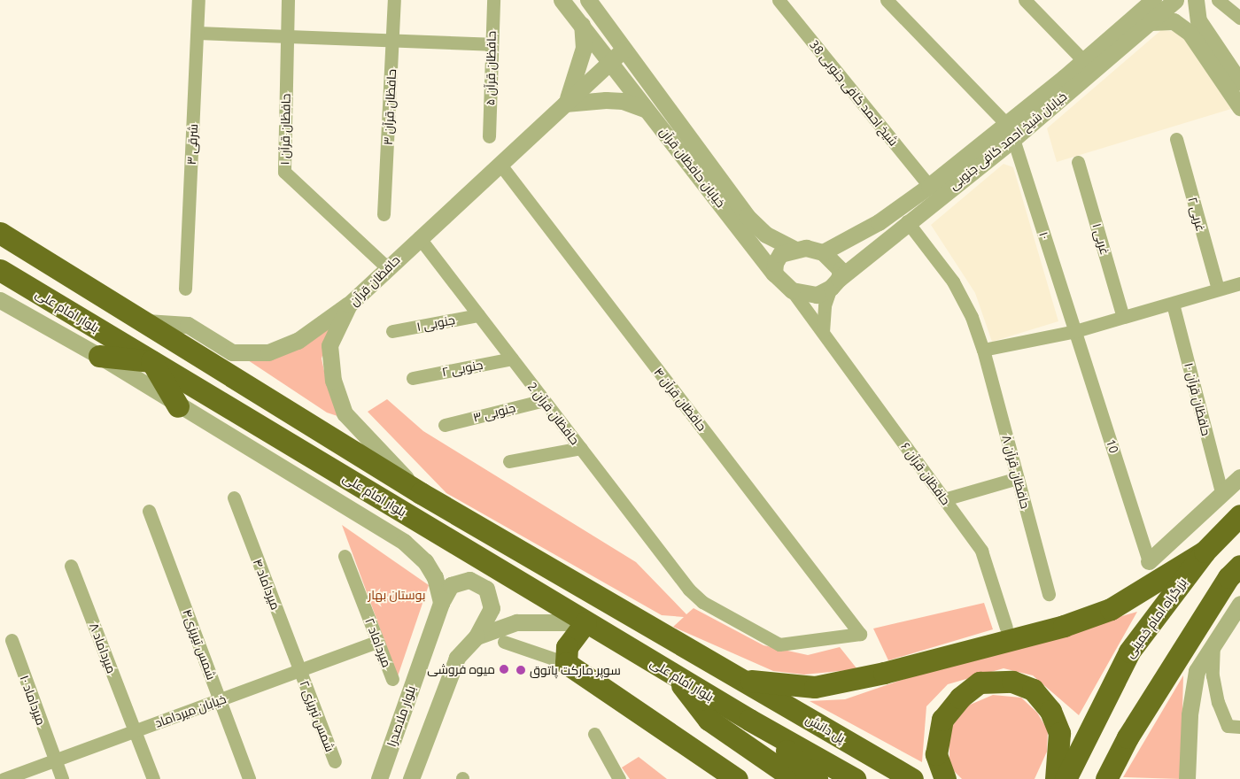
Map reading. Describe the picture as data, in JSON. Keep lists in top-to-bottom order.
{
  "streets": {
    "highway": ["بلوار امام علی", "بزرگراه امام خمینی", "پل دانش"],
    "street": [
      "حافظان قرآن ۵",
      "شیخ احمد کافی جنوبی 38",
      "حافظان قرآن ۳",
      "حافظان قرآن ۱",
      "خیابان شیخ احمد کافی جنوبی",
      "۳ شرقی",
      "خیابان حافظان قرآن",
      "۲ غربی",
      "۱۰",
      "۱ غربی",
      "حافظان قرآن",
      "جنوبی ۱",
      "جنوبی ۲",
      "حافظان قرآن ۴",
      "حافظان قرآن ۱۰",
      "جنوبی ۳",
      "حافظان قرآن 2",
      "10",
      "حافظان قرآن ۸",
      "حافظان قرآن ۶",
      "میرداماد ۴",
      "میرداماد ۲",
      "شمس تیریزی۴",
      "میرداماد ۸",
      "میرداماد ۱۰",
      "خیابان میرداماد",
      "شمس تبریزی ۲",
      "بلوار ملاصدرا"
    ]
  },
  "crossings": [
    ["شیخ احمد کافی جنوبی 38", "خیابان شیخ احمد کافی جنوبی"],
    ["حافظان قرآن ۱", "حافظان قرآن"],
    ["خیابان شیخ احمد کافی جنوبی", "خیابان حافظان قرآن"],
    ["خیابان شیخ احمد کافی جنوبی", "۱۰"],
    ["خیابان شیخ احمد کافی جنوبی", "حافظان قرآن ۸"],
    ["خیابان شیخ احمد کافی جنوبی", "حافظان قرآن ۶"],
    ["خیابان حافظان قرآن", "حافظان قرآن"],
    ["خیابان حافظان قرآن", "حافظان قرآن ۶"],
    ["۱۰", "10"],
    ["حافظان قرآن", "بلوار امام علی"],
    ["حافظان قرآن", "حافظان قرآن ۴"],
    ["حافظان قرآن", "حافظان قرآن 2"],
    ["بلوار امام علی", "پل دانش"],
    ["جنوبی ۱", "حافظان قرآن 2"],
    ["جنوبی ۲", "حافظان قرآن 2"],
    ["حافظان قرآن ۴", "حافظان قرآن 2"],
    ["جنوبی ۳", "حافظان قرآن 2"],
    ["میرداماد ۴", "خیابان میرداماد"],
    ["میرداماد ۴", "شمس تبریزی ۲"],
    ["میرداماد ۲", "خیابان میرداماد"],
    ["شمس تیریزی۴", "خیابان میرداماد"],
    ["میرداماد ۸", "خیابان میرداماد"],
    ["میرداماد ۱۰", "خیابان میرداماد"],
    ["خیابان میرداماد", "شمس تبریزی ۲"]
  ],
  "parks": ["بوستان بهار"],
  "places": ["میوه فروشی", "سوپر مارکت پاتوق"]
}
